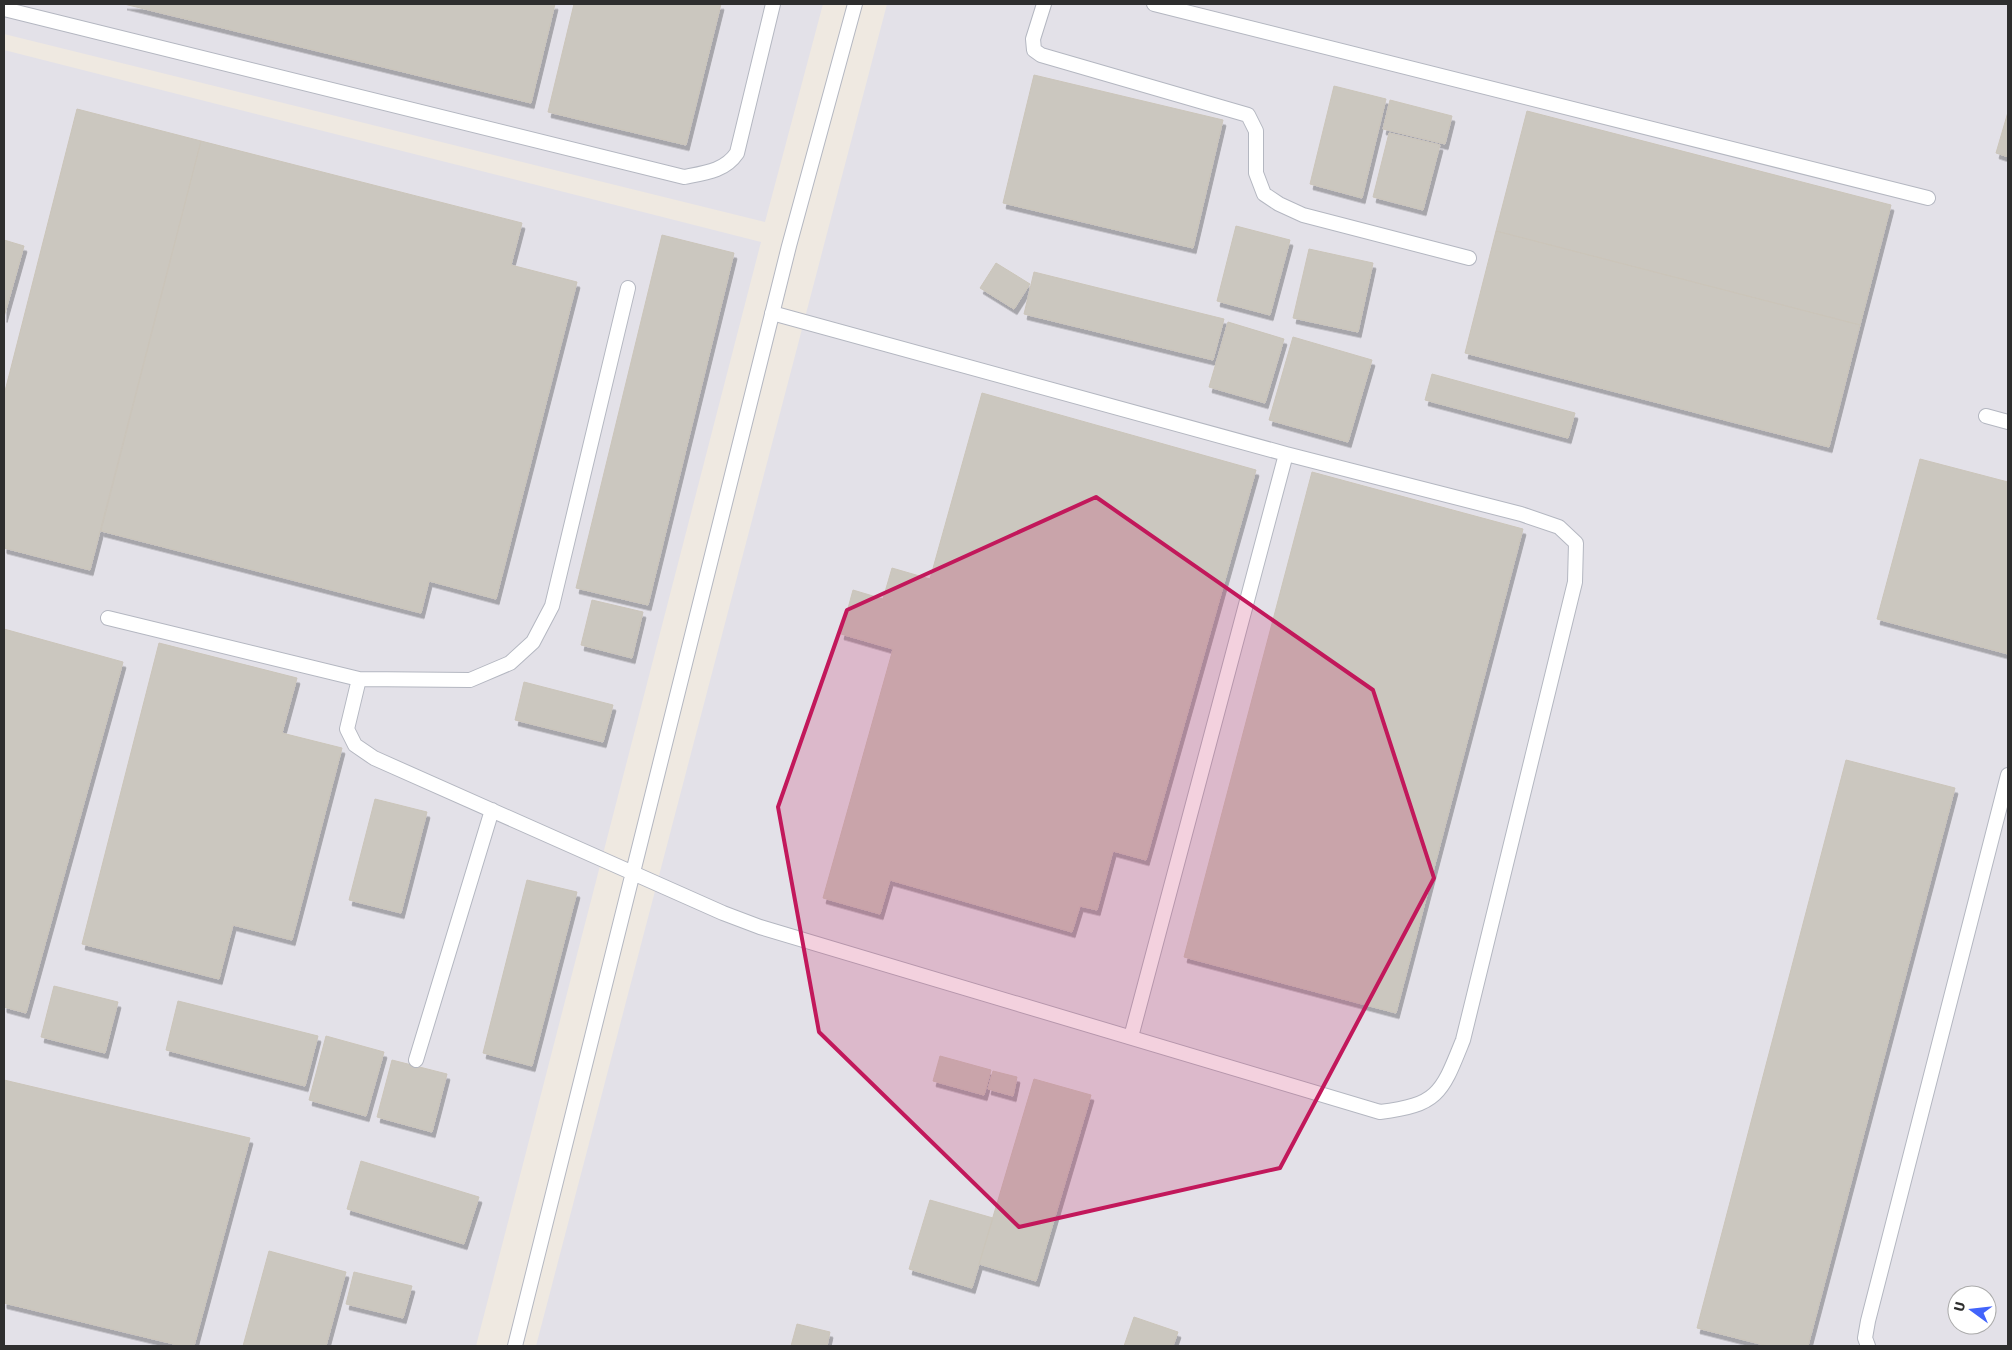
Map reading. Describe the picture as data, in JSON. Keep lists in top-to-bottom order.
{
  "north": "left"
}
